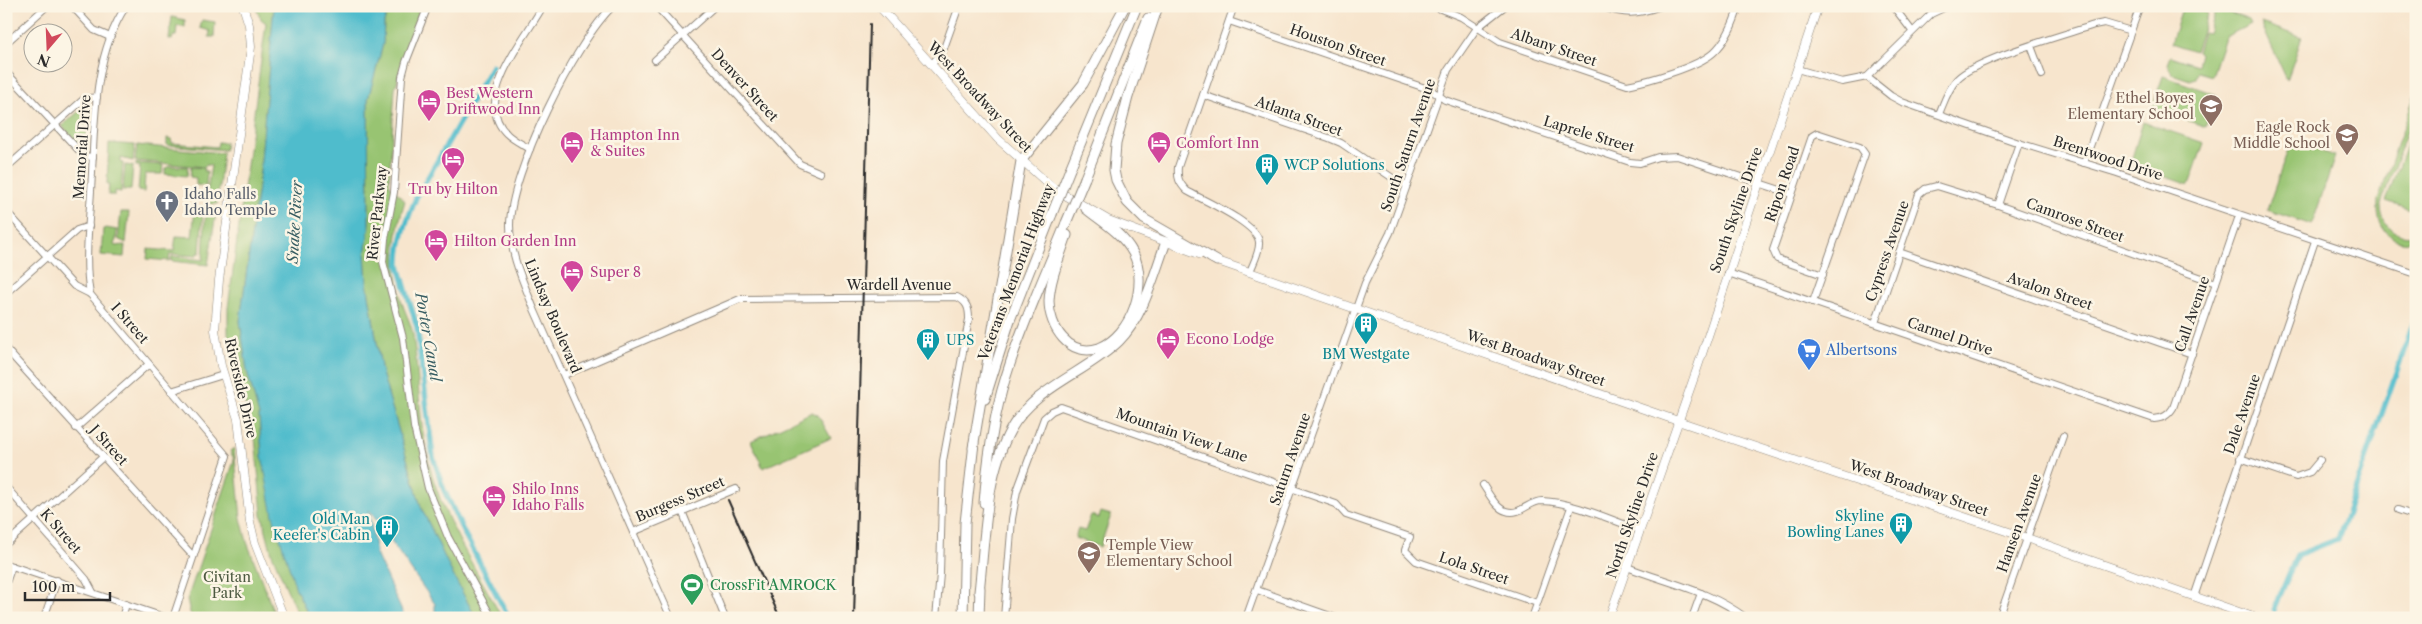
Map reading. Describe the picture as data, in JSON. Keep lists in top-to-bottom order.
{
  "streets": {
    "highway": ["Veterans Memorial Highway"],
    "main road": [
      "West Broadway Street",
      "South Skyline Drive",
      "Riverside Drive",
      "North Skyline Drive"
    ],
    "street": [
      "Houston Street",
      "Albany Street",
      "Denver Street",
      "Atlanta Street",
      "Laprele Street",
      "South Saturn Avenue",
      "Memorial Drive",
      "Brentwood Drive",
      "Ripon Road",
      "River Parkway",
      "Camrose Street",
      "Cypress Avenue",
      "Wardell Avenue",
      "Avalon Street",
      "Call Avenue",
      "Lindsay Boulevard",
      "I Street",
      "Carmel Drive",
      "Dale Avenue",
      "Mountain View Lane",
      "J Street",
      "Saturn Avenue",
      "Burgess Street",
      "Hansen Avenue",
      "K Street",
      "Lola Street"
    ]
  },
  "crossings": [
    ["Houston Street", "Laprele Street"],
    ["Houston Street", "South Saturn Avenue"],
    ["Albany Street", "South Saturn Avenue"],
    ["West Broadway Street", "South Saturn Avenue"],
    ["West Broadway Street", "South Skyline Drive"],
    ["West Broadway Street", "Dale Avenue"],
    ["West Broadway Street", "Saturn Avenue"],
    ["West Broadway Street", "North Skyline Drive"],
    ["West Broadway Street", "Hansen Avenue"],
    ["Atlanta Street", "South Saturn Avenue"],
    ["Laprele Street", "South Saturn Avenue"],
    ["Laprele Street", "Ripon Road"],
    ["Laprele Street", "South Skyline Drive"],
    ["South Saturn Avenue", "Saturn Avenue"],
    ["Memorial Drive", "I Street"],
    ["Brentwood Drive", "Call Avenue"],
    ["Brentwood Drive", "Dale Avenue"],
    ["Ripon Road", "Carmel Drive"],
    ["South Skyline Drive", "Carmel Drive"],
    ["South Skyline Drive", "North Skyline Drive"],
    ["Camrose Street", "Cypress Avenue"],
    ["Camrose Street", "Call Avenue"],
    ["Cypress Avenue", "Avalon Street"],
    ["Cypress Avenue", "Carmel Drive"],
    ["Wardell Avenue", "Lindsay Boulevard"],
    ["Avalon Street", "Call Avenue"],
    ["Call Avenue", "Carmel Drive"],
    ["Lindsay Boulevard", "Burgess Street"],
    ["I Street", "J Street"],
    ["Mountain View Lane", "Saturn Avenue"],
    ["Mountain View Lane", "Lola Street"]
  ],
  "water": ["Snake River", "Porter Canal"],
  "parks": ["Civitan Park"],
  "places": {
    "hotel": [
      "Best Western Driftwood Inn",
      "Hampton Inn & Suites",
      "Comfort Inn",
      "Tru by Hilton",
      "Hilton Garden Inn",
      "Super 8",
      "Econo Lodge",
      "Shilo Inns Idaho Falls"
    ],
    "school or university": ["Ethel Boyes Elementary School", "Eagle Rock Middle School", "Temple View Elementary School"],
    "building": [
      "WCP Solutions",
      "BM Westgate",
      "UPS",
      "Skyline Bowling Lanes",
      "Old Man Keefer's Cabin"
    ],
    "church": ["Idaho Falls Idaho Temple"],
    "supermarket": ["Albertsons"],
    "sports": ["CrossFit AMROCK"]
  },
  "scale_bar": "100 m",
  "north": "bottom"
}
